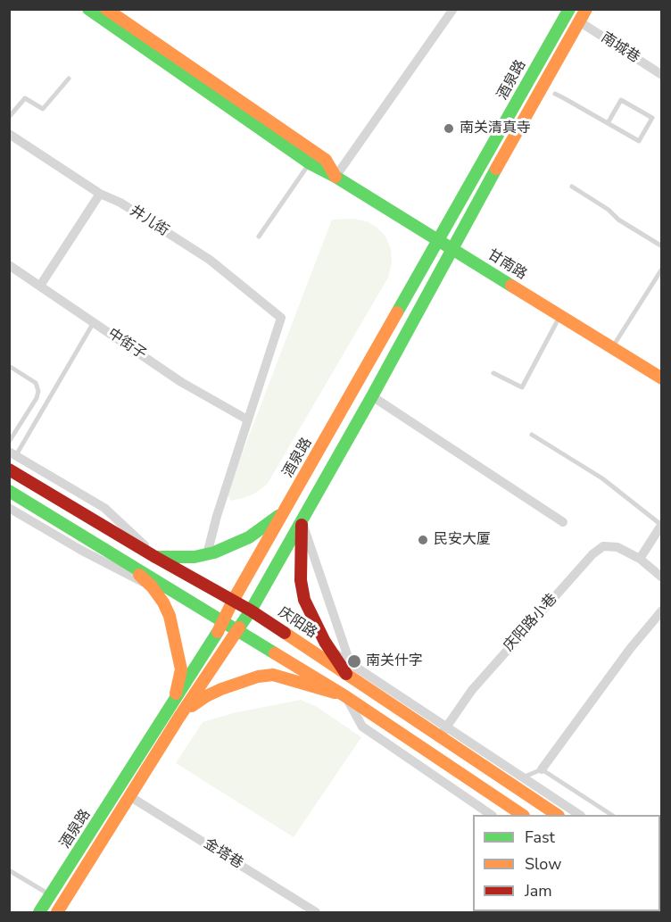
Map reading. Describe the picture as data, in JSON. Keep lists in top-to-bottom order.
{
  "streets": {
    "main road": ["酒泉路", "甘南路", "庆阳路"],
    "street": [
      "南城巷",
      "井儿街",
      "中街子",
      "庆阳路小巷",
      "金塔巷"
    ]
  },
  "crossings": [
    ["南城巷", "酒泉路"],
    ["酒泉路", "甘南路"],
    ["酒泉路", "庆阳路"],
    ["酒泉路", "金塔巷"],
    ["井儿街", "中街子"],
    ["庆阳路", "庆阳路小巷"]
  ],
  "places": ["南关清真寺", "民安大厦", "南关什字"],
  "legend": ["Fast", "Slow", "Jam"]
}
